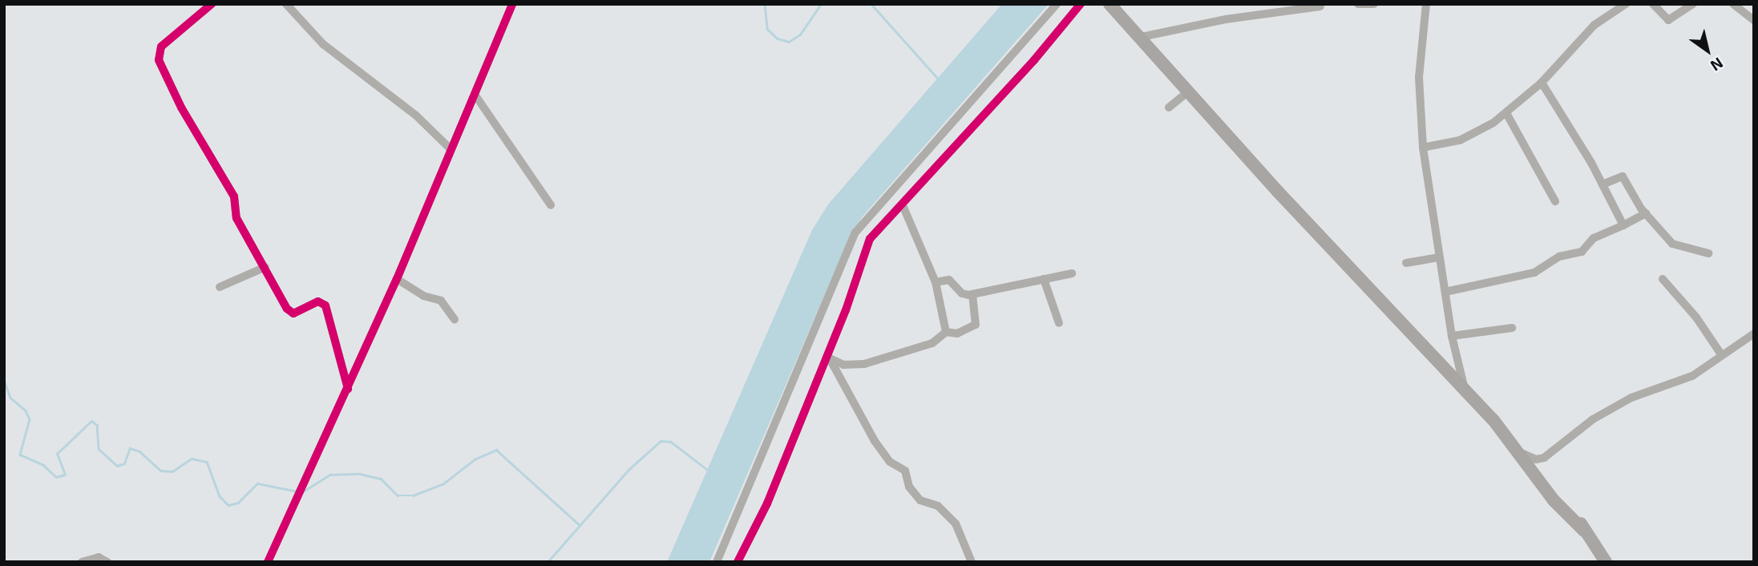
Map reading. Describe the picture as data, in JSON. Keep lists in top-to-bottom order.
{
  "north": "bottom right"
}
